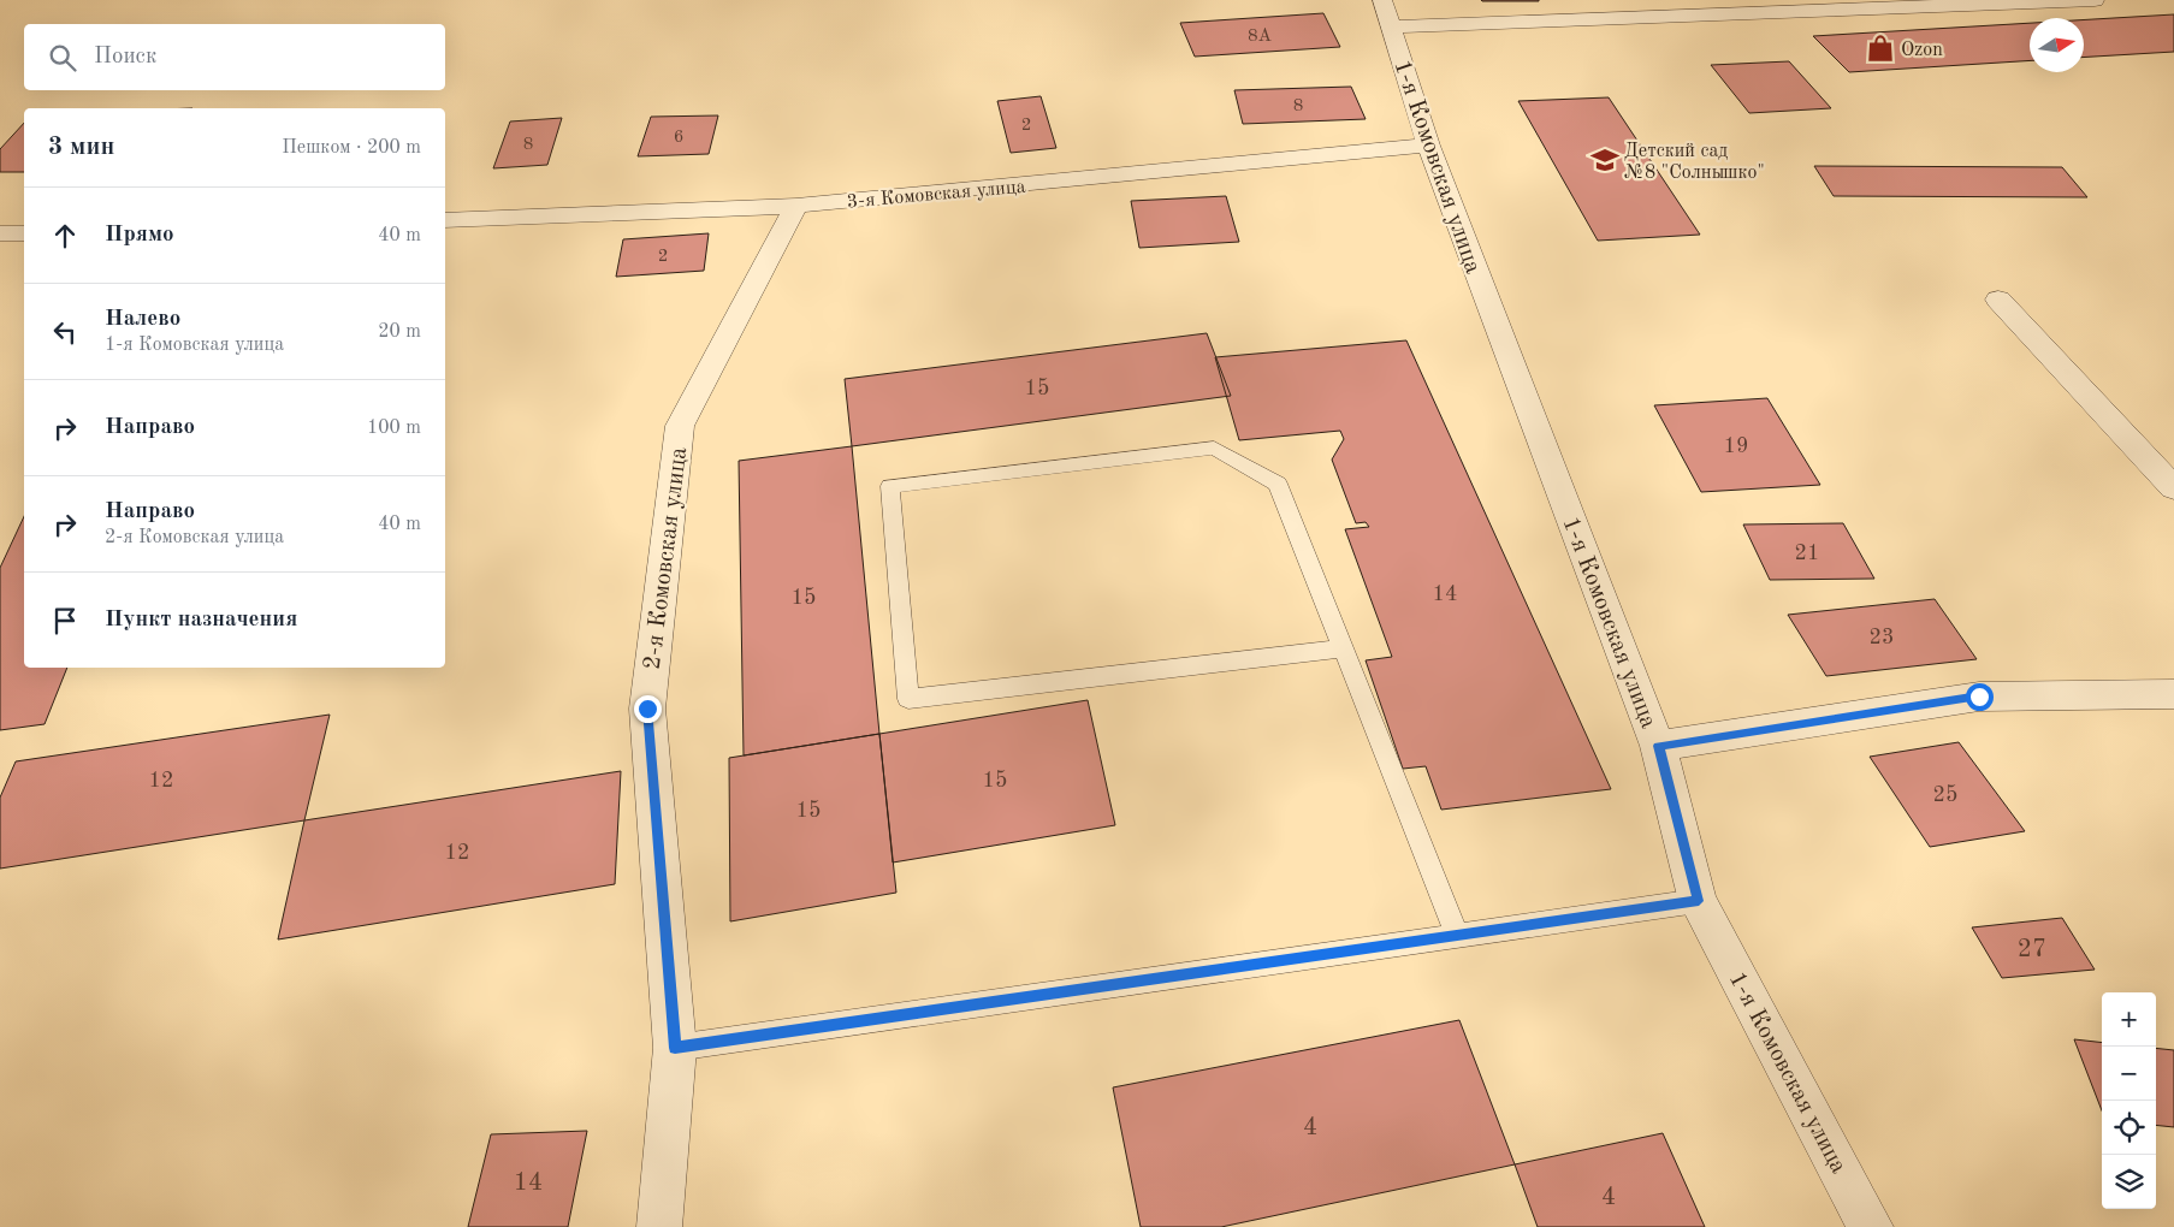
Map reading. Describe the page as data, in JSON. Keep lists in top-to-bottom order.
{
  "streets": {
    "street": ["1-я Комовская улица", "3-я Комовская улица", "2-я Комовская улица"]
  },
  "crossings": [
    ["1-я Комовская улица", "3-я Комовская улица"],
    ["3-я Комовская улица", "2-я Комовская улица"]
  ],
  "places": {
    "shop": ["Ozon"],
    "school or university": ["Детский сад №8 \"Солнышко\""]
  },
  "house_numbers": [
    "8А",
    "8",
    "2",
    "6",
    "8",
    "2",
    "15",
    "19",
    "21",
    "14",
    "15",
    "23",
    "12",
    "15",
    "25",
    "15",
    "12",
    "27",
    "4",
    "14",
    "4"
  ],
  "north": "right",
  "page": {
    "search": "Поиск",
    "heading": ["3 мин", "Пешком · 200 m"],
    "list": [
      ["Прямо", "40 m"],
      ["Налево", "1-я Комовская улица", "20 m"],
      ["Направо", "100 m"],
      ["Направо", "2-я Комовская улица", "40 m"],
      "Пункт назначения"
    ],
    "map_buttons": ["+", "−"]
  }
}
